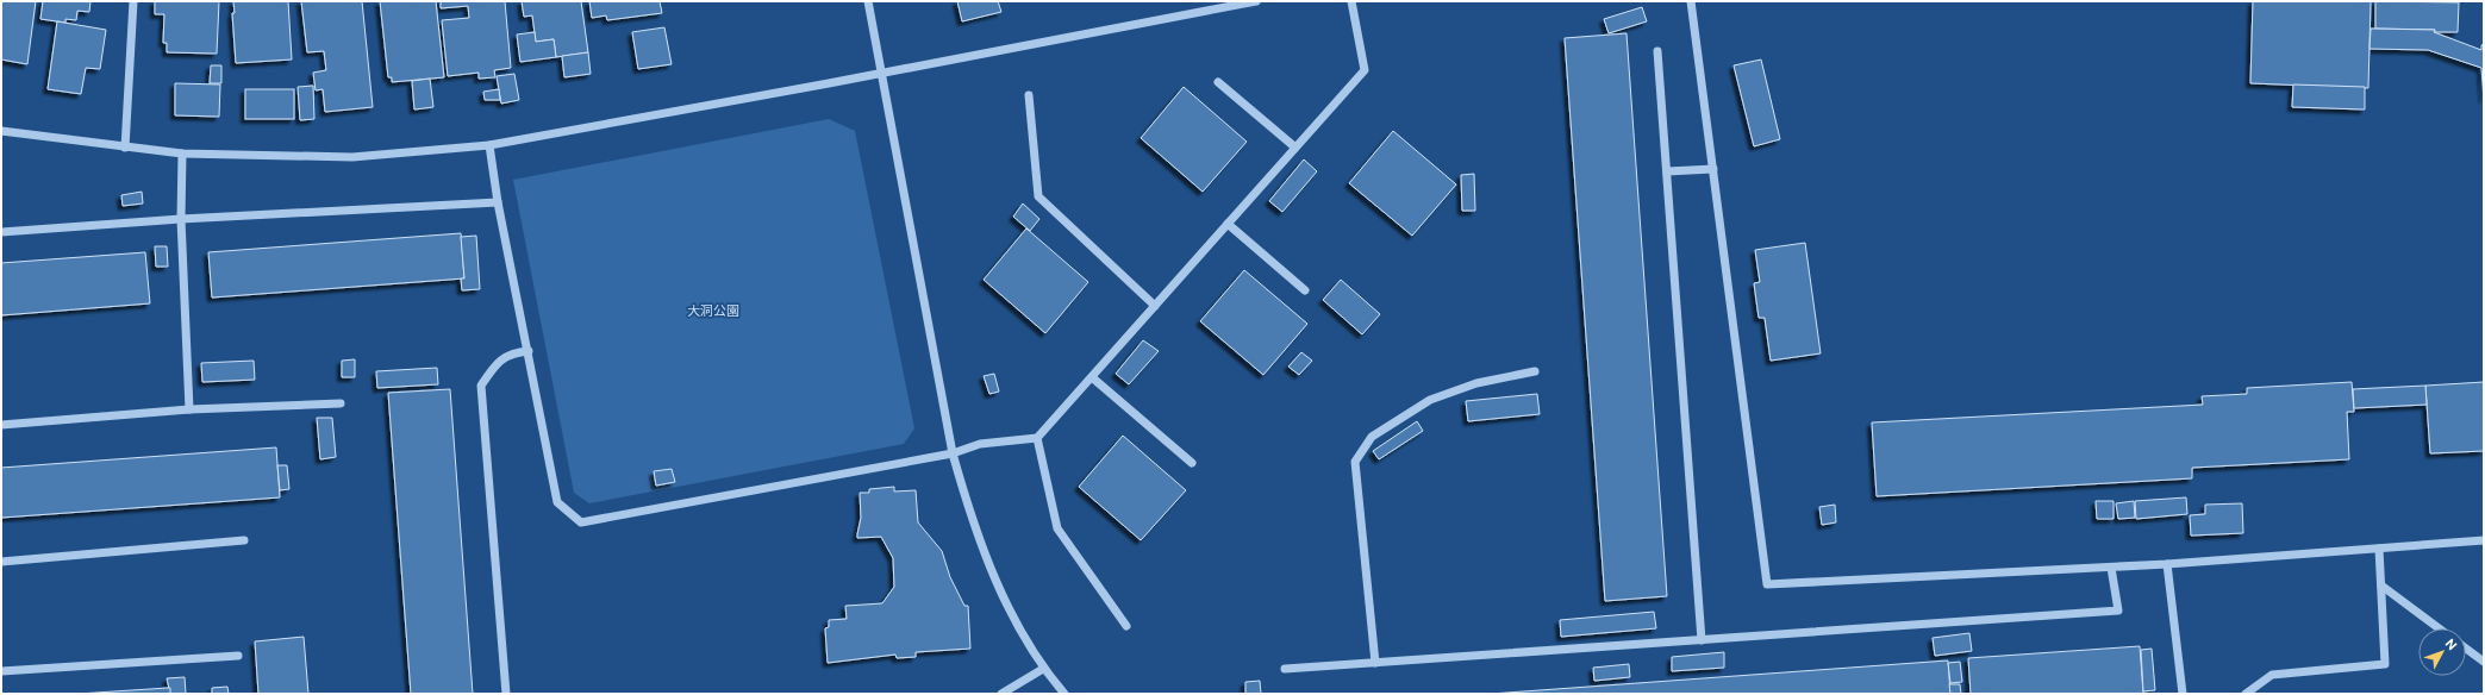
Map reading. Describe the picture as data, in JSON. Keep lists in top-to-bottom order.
{
  "parks": ["大洞公園"],
  "north": "top right"
}
